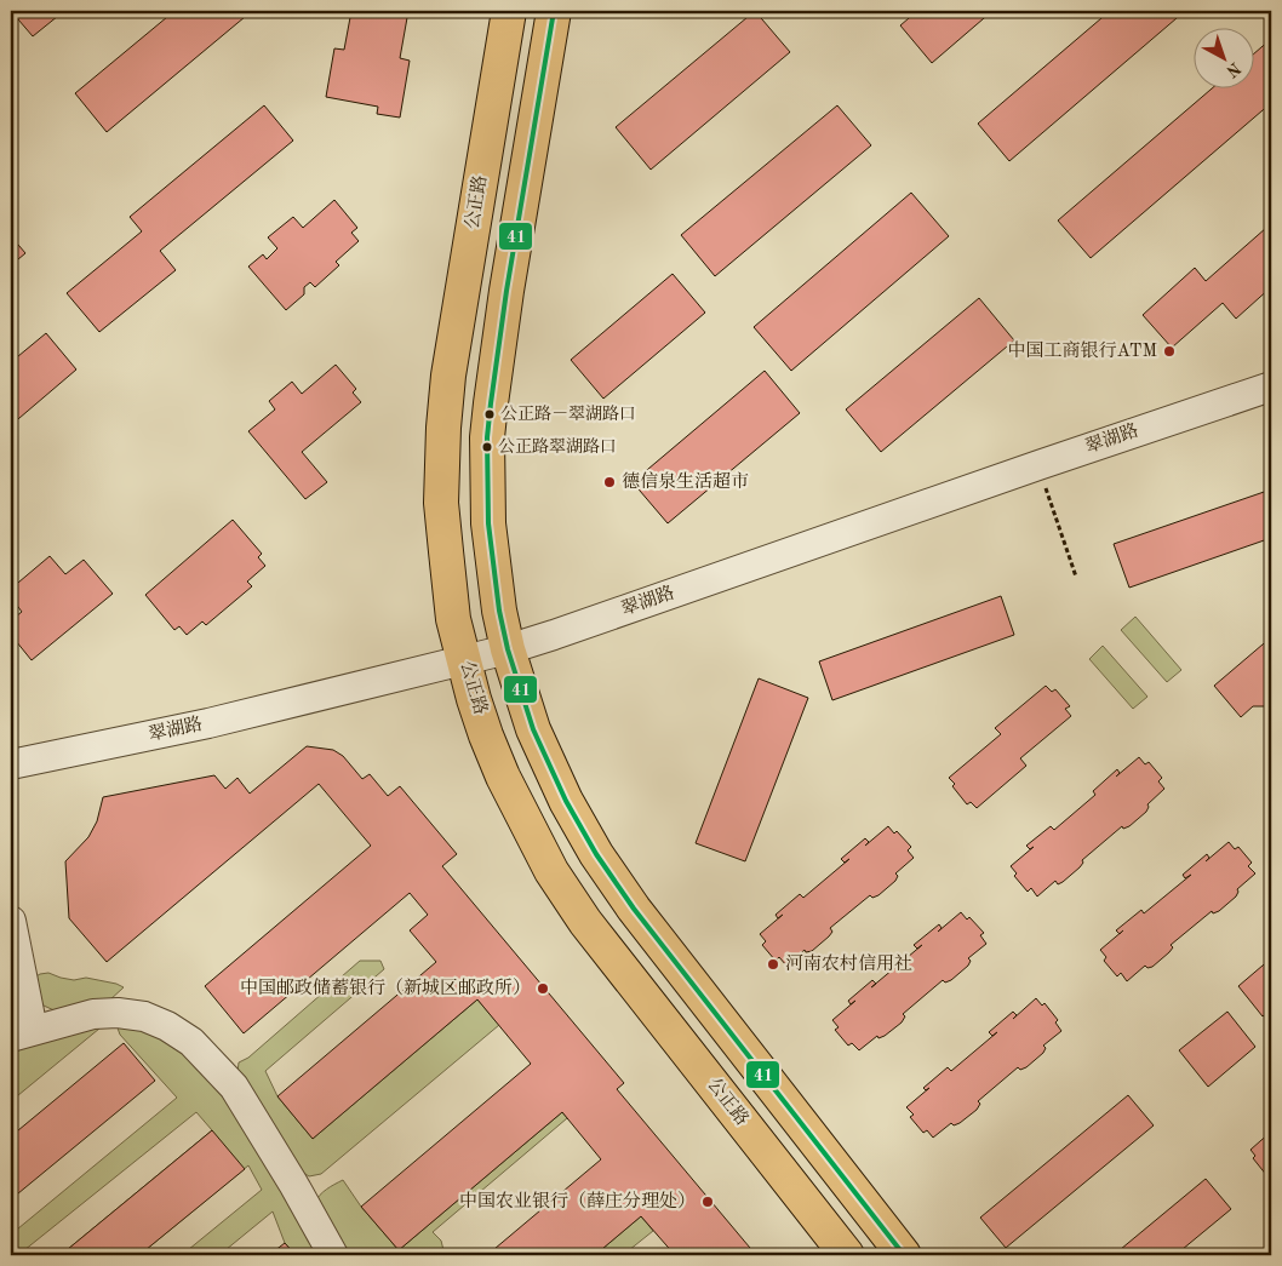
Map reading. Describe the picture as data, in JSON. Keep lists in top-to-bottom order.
{
  "streets": {
    "main road": ["公正路"],
    "street": ["翠湖路"]
  },
  "crossings": [
    ["公正路", "翠湖路"]
  ],
  "places": [
    "中国工商银行ATM",
    "公正路－翠湖路口",
    "公正路翠湖路口",
    "德信泉生活超市",
    "河南农村信用社",
    "中国邮政储蓄银行（新城区邮政所）",
    "中国农业银行（薛庄分理处）"
  ],
  "lines": ["transit line 41"],
  "north": "bottom right"
}
